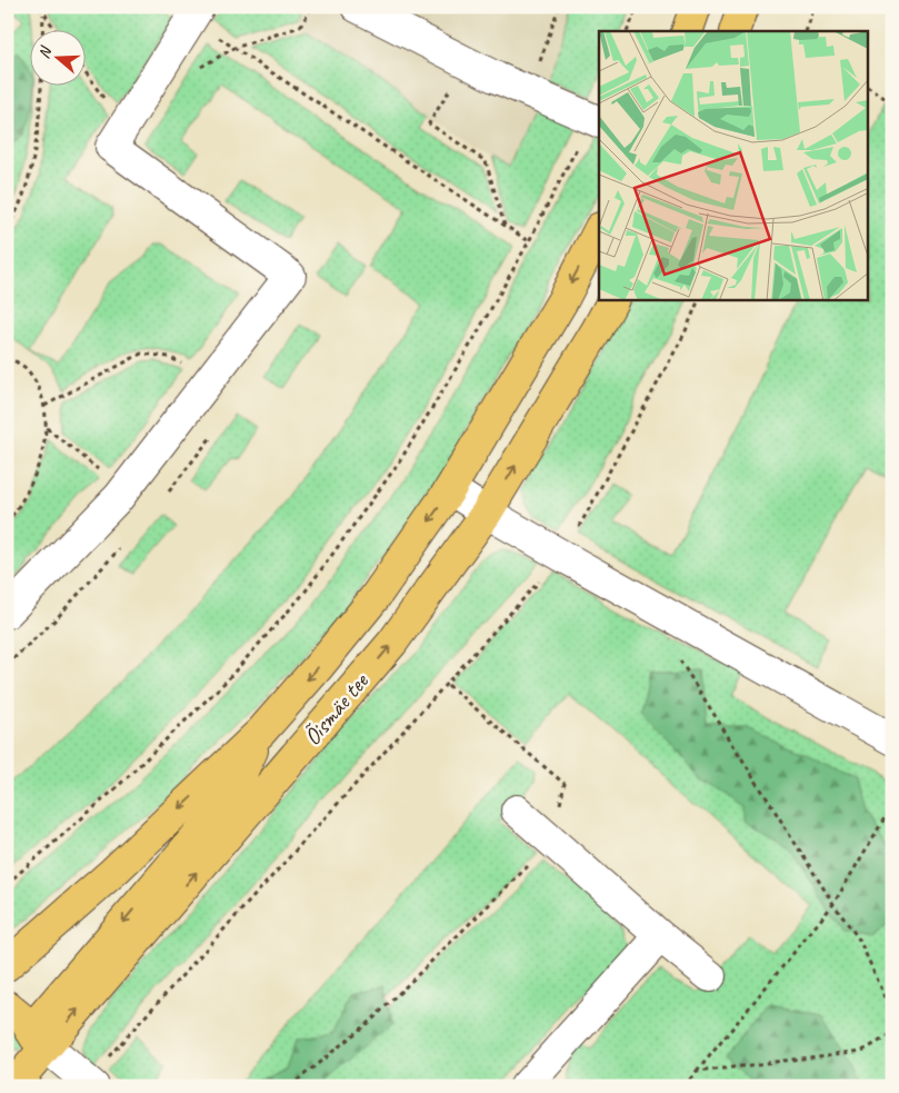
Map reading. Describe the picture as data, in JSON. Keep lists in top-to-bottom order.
{
  "streets": {
    "main road": ["Õismäe tee"]
  },
  "north": "left"
}
